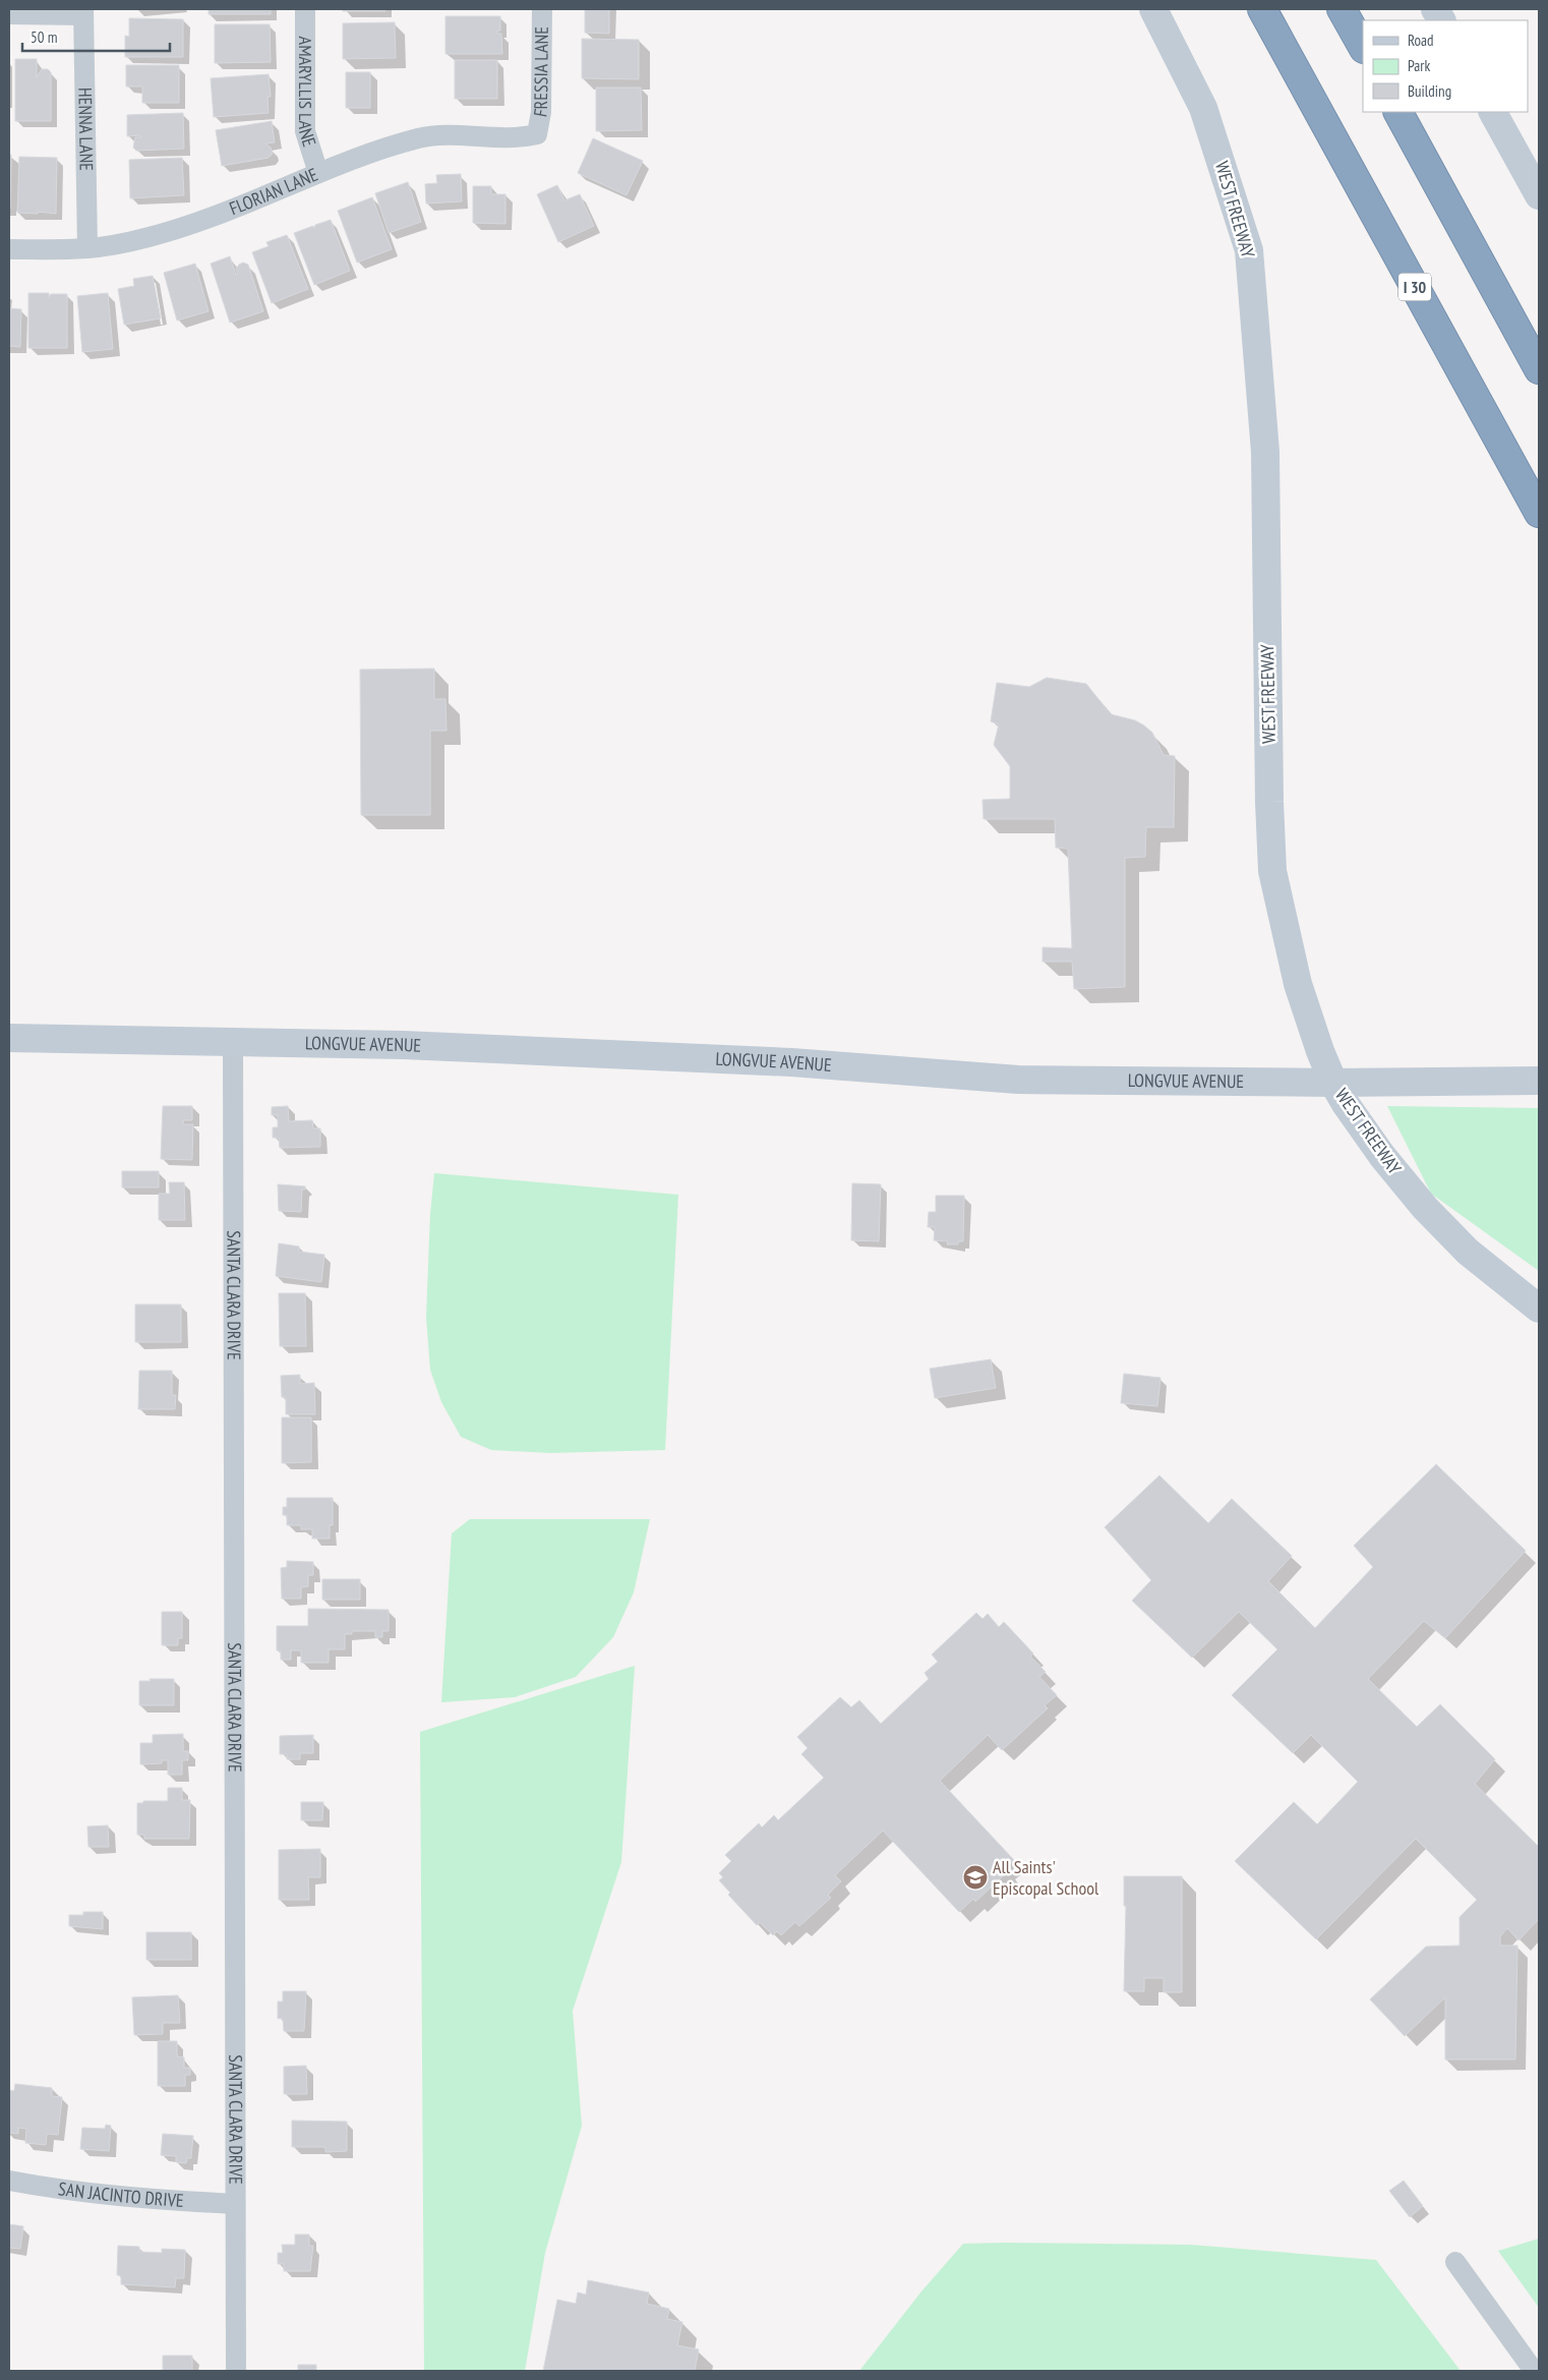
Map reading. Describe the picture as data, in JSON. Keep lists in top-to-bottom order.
{
  "streets": {
    "highway": ["I 30"],
    "main road": ["WEST FREEWAY", "LONGVUE AVENUE"],
    "street": [
      "FRESSIA LANE",
      "AMARYLLIS LANE",
      "HENNA LANE",
      "FLORIAN LANE",
      "SANTA CLARA DRIVE",
      "SAN JACINTO DRIVE"
    ]
  },
  "crossings": [
    ["FRESSIA LANE", "FLORIAN LANE"],
    ["AMARYLLIS LANE", "FLORIAN LANE"],
    ["HENNA LANE", "FLORIAN LANE"],
    ["WEST FREEWAY", "LONGVUE AVENUE"],
    ["LONGVUE AVENUE", "SANTA CLARA DRIVE"],
    ["SANTA CLARA DRIVE", "SAN JACINTO DRIVE"]
  ],
  "places": {
    "school or university": ["All Saints' Episcopal School"]
  },
  "legend": ["Road", "Park", "Building"],
  "scale_bar": "50 m"
}
